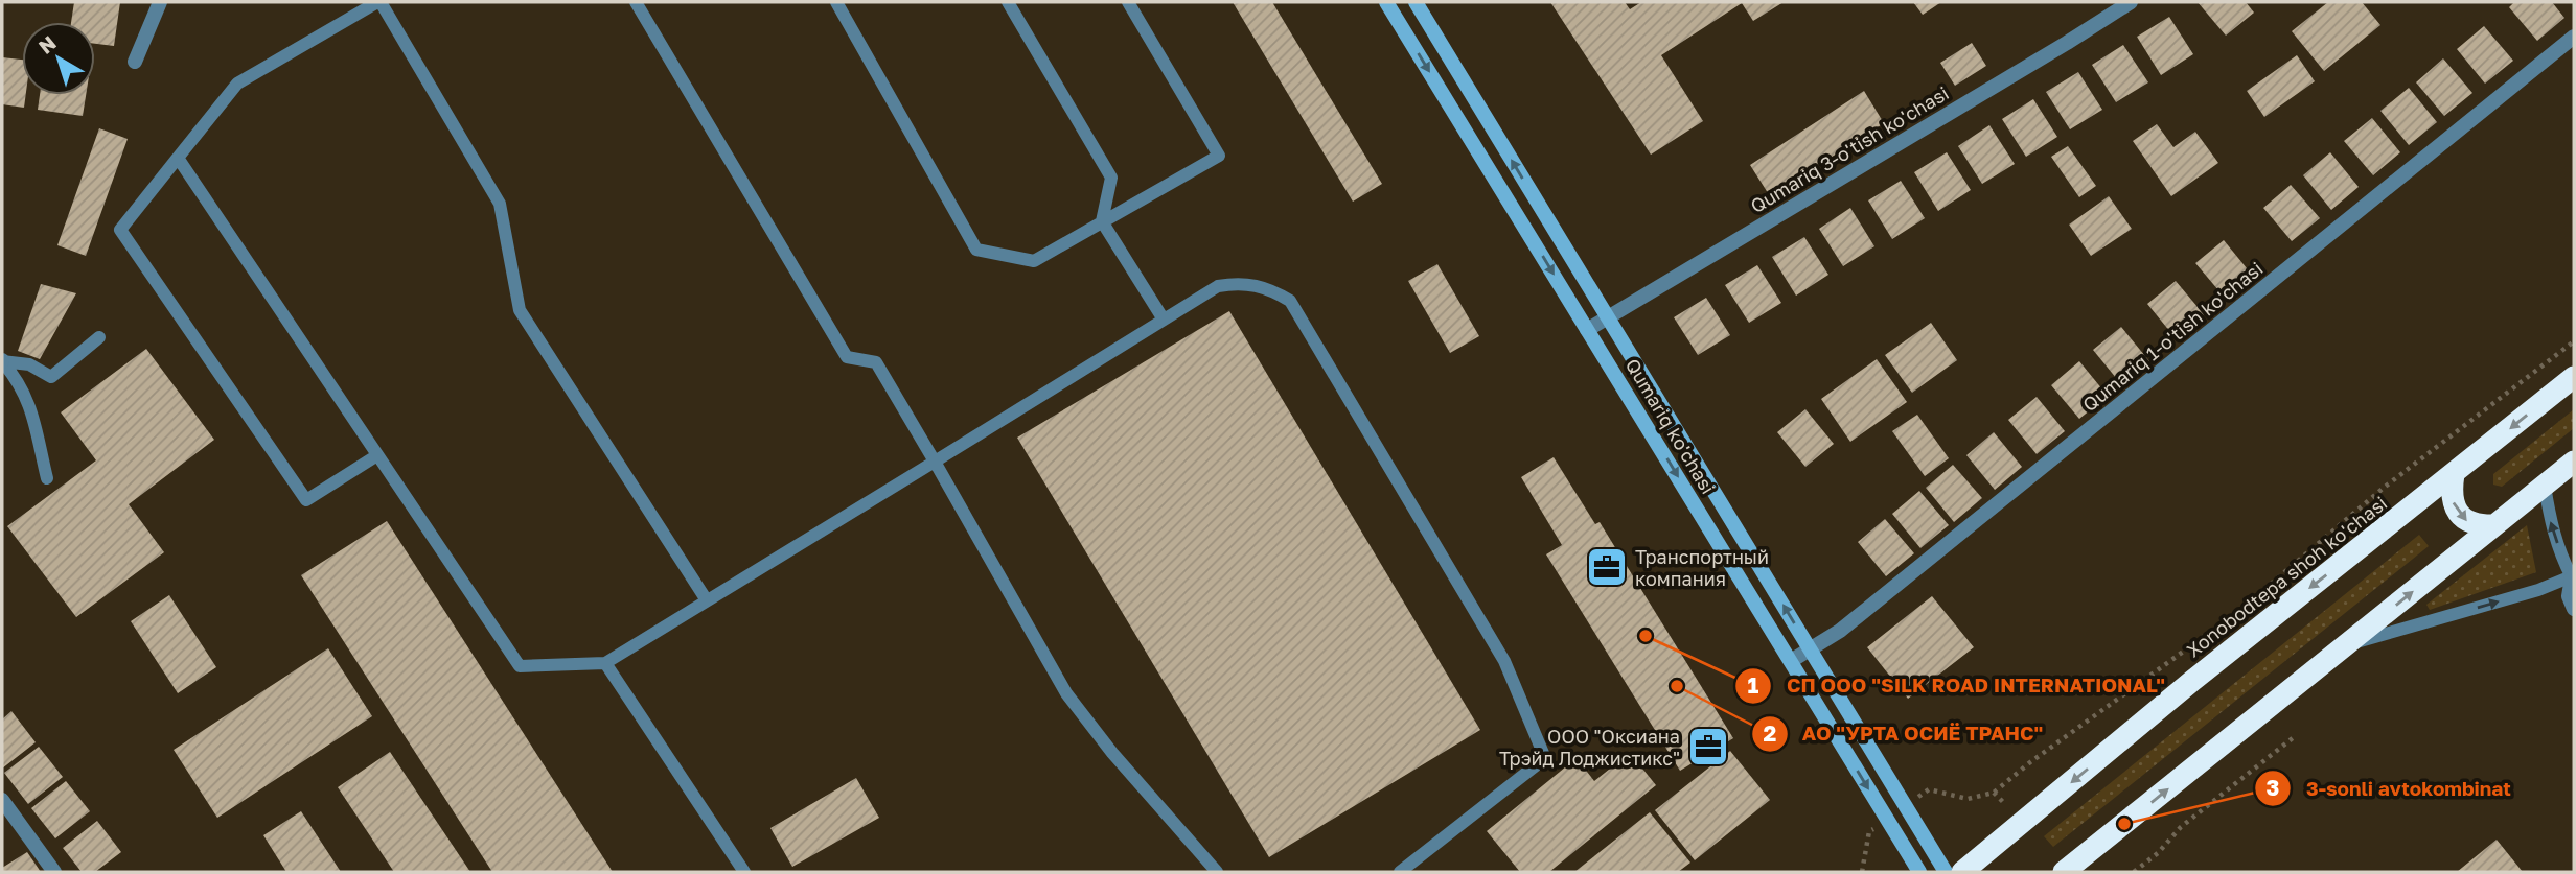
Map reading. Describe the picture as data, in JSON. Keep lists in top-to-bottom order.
{
  "streets": {
    "highway": ["Xonobodtepa shoh ko'chasi"],
    "main road": ["Qumariq ko'chasi"],
    "street": ["Qumariq 3-o'tish ko'chasi", "Qumariq 1-o'tish ko'chasi"]
  },
  "crossings": [
    ["Qumariq 3-o'tish ko'chasi", "Qumariq ko'chasi"],
    ["Qumariq 1-o'tish ko'chasi", "Qumariq ko'chasi"]
  ],
  "places": {
    "office": ["Транспортный компания", "ООО \"Оксиана Трэйд Лоджистикс\""],
    "other": ["СП ООО \"SILK ROAD INTERNATIONAL\"", "АО \"УРТА ОСИЁ ТРАНС\"", "3-sonli avtokombinat"]
  },
  "north": "top left"
}
